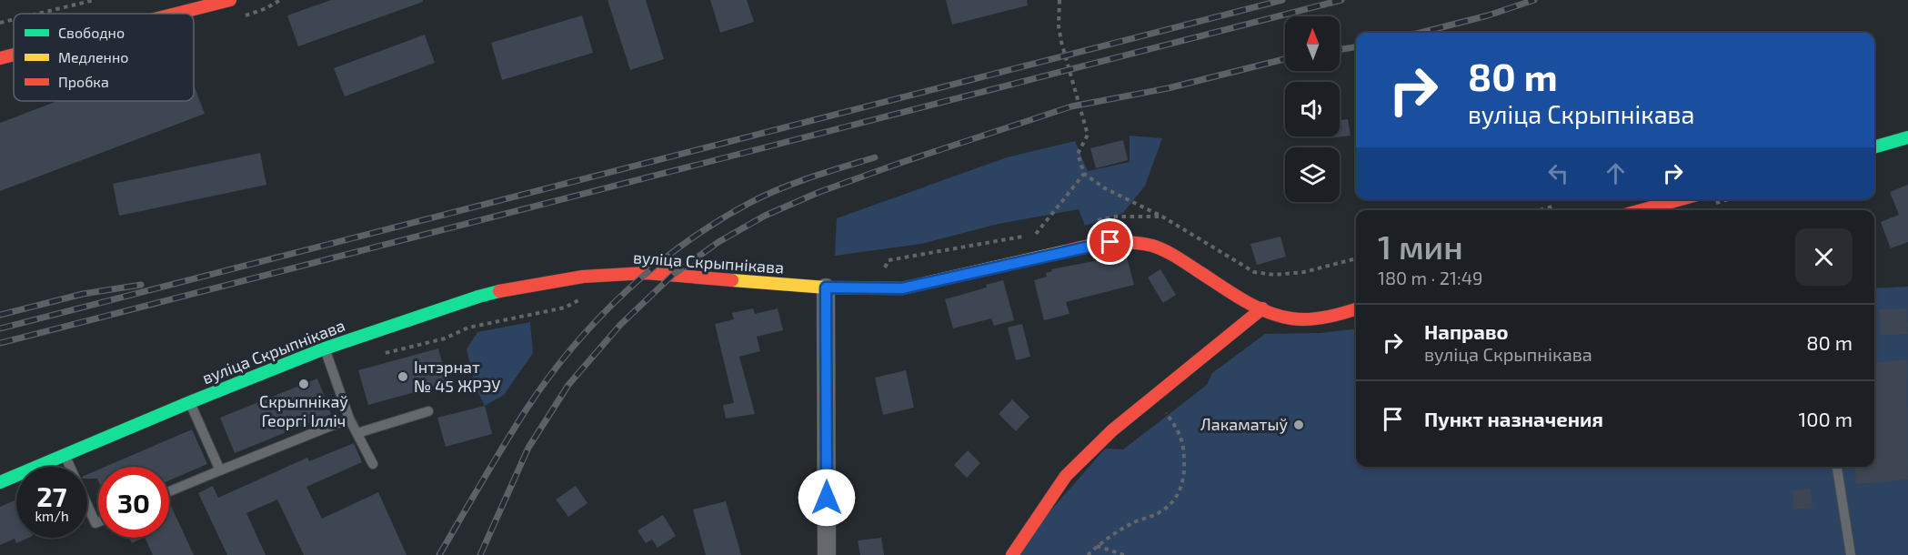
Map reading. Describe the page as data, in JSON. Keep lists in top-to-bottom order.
{
  "streets": {
    "street": ["вуліца Скрыпнікава"]
  },
  "places": ["Інтэрнат № 45 ЖРЭУ", "Скрыпнікаў Георгі Ілліч", "Лакаматыў"],
  "legend": ["Свободно", "Медленно", "Пробка"],
  "north": "top",
  "page": {
    "turn": ["80 m", "вуліца Скрыпнікава"],
    "heading": ["1 мин", "180 m · 21:49"],
    "list": [
      {
        "name": "Направо",
        "note": "вуліца Скрыпнікава",
        "value": "80 m"
      },
      {
        "name": "Пункт назначения",
        "value": "100 m"
      }
    ],
    "speed": "27 km/h",
    "limit": "30"
  }
}
